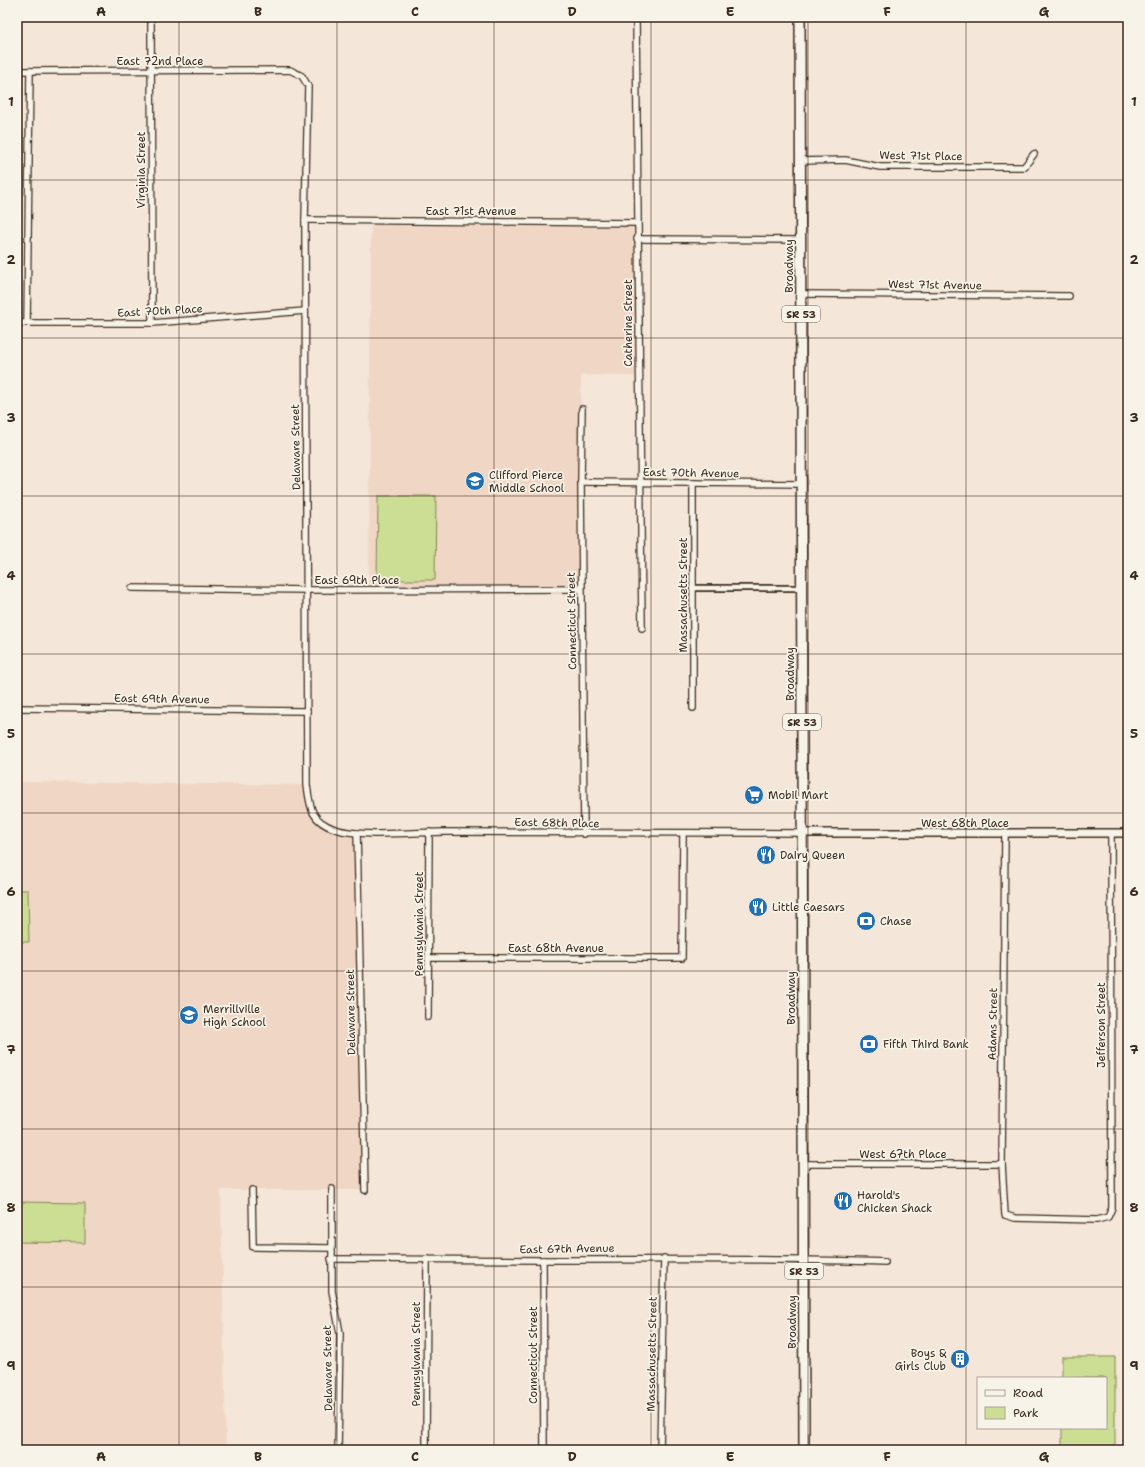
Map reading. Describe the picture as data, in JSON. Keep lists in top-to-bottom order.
{
  "streets": {
    "main road": ["Broadway", "SR 53"],
    "street": [
      "East 72nd Place",
      "West 71st Place",
      "Virginia Street",
      "East 71st Avenue",
      "West 71st Avenue",
      "East 70th Place",
      "Catherine Street",
      "Delaware Street",
      "East 70th Avenue",
      "East 69th Place",
      "Massachusetts Street",
      "Connecticut Street",
      "East 69th Avenue",
      "East 68th Place",
      "West 68th Place",
      "Pennsylvania Street",
      "East 68th Avenue",
      "Adams Street",
      "Jefferson Street",
      "West 67th Place",
      "East 67th Avenue"
    ]
  },
  "crossings": [
    ["East 72nd Place", "Virginia Street"],
    ["East 72nd Place", "Delaware Street"],
    ["West 71st Place", "Broadway"],
    ["Virginia Street", "East 70th Place"],
    ["East 71st Avenue", "Catherine Street"],
    ["East 71st Avenue", "Delaware Street"],
    ["Broadway", "West 71st Avenue"],
    ["Broadway", "East 70th Avenue"],
    ["Broadway", "East 68th Place"],
    ["Broadway", "West 68th Place"],
    ["Broadway", "West 67th Place"],
    ["Broadway", "East 67th Avenue"],
    ["East 70th Place", "Delaware Street"],
    ["Catherine Street", "East 70th Avenue"],
    ["Delaware Street", "East 69th Place"],
    ["Delaware Street", "East 69th Avenue"],
    ["Delaware Street", "East 68th Place"],
    ["Delaware Street", "East 67th Avenue"],
    ["East 70th Avenue", "Massachusetts Street"],
    ["East 70th Avenue", "Connecticut Street"],
    ["East 69th Place", "Connecticut Street"],
    ["Massachusetts Street", "East 67th Avenue"],
    ["Connecticut Street", "East 68th Place"],
    ["Connecticut Street", "East 67th Avenue"],
    ["East 68th Place", "West 68th Place"],
    ["East 68th Place", "Pennsylvania Street"],
    ["East 68th Place", "East 68th Avenue"],
    ["West 68th Place", "Adams Street"],
    ["West 68th Place", "Jefferson Street"],
    ["Pennsylvania Street", "East 68th Avenue"],
    ["Pennsylvania Street", "East 67th Avenue"],
    ["Adams Street", "Jefferson Street"],
    ["Adams Street", "West 67th Place"]
  ],
  "places": {
    "school or university": ["Clifford Pierce Middle School", "Merrillville High School"],
    "supermarket": ["Mobil Mart"],
    "restaurant": ["Dairy Queen", "Little Caesars", "Harold's Chicken Shack"],
    "bank": ["Chase", "Fifth Third Bank"],
    "building": ["Boys & Girls Club"]
  },
  "legend": ["Road", "Park"],
  "grid": {
    "columns": [
      "A",
      "B",
      "C",
      "D",
      "E",
      "F",
      "G"
    ],
    "rows": [
      "1",
      "2",
      "3",
      "4",
      "5",
      "6",
      "7",
      "8",
      "9"
    ]
  }
}
